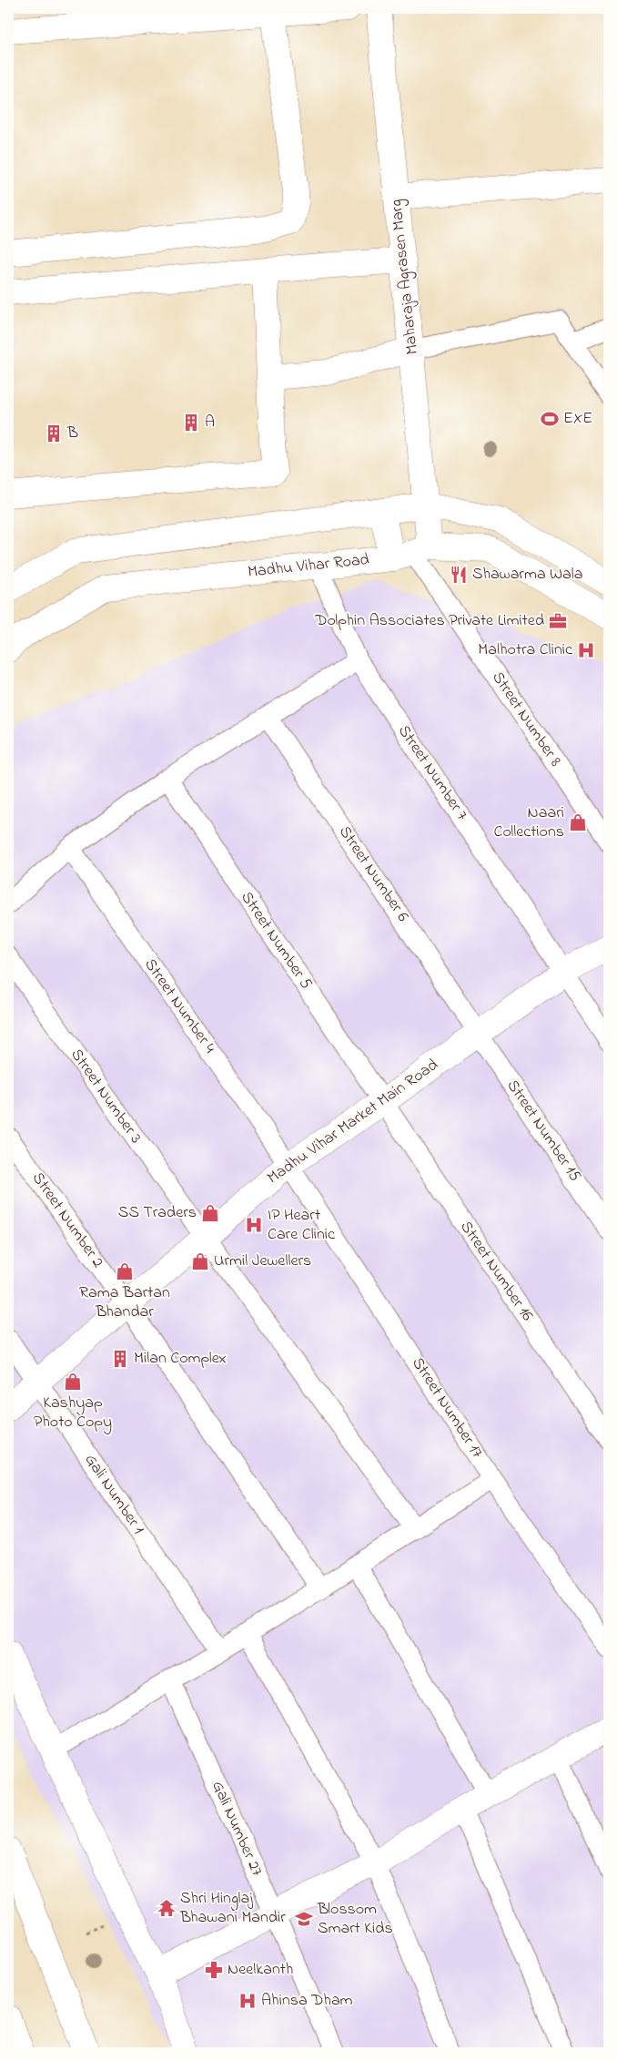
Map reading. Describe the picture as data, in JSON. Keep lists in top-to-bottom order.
{
  "streets": {
    "street": ["Maharaja Agrasen Marg", "Madhu Vihar Road", "Madhu Vihar Market Main Road"],
    "lane": [
      "Street Number 8",
      "Street Number 7",
      "Street Number 6",
      "Street Number 5",
      "Street Number 4",
      "Street Number 3",
      "Street Number 15",
      "Street Number 2",
      "Street Number 16",
      "Street Number 17",
      "Gali Number 1",
      "Gali Number 27"
    ]
  },
  "crossings": [
    ["Maharaja Agrasen Marg", "Madhu Vihar Road"],
    ["Maharaja Agrasen Marg", "Street Number 8"],
    ["Madhu Vihar Road", "Street Number 8"],
    ["Madhu Vihar Road", "Street Number 7"],
    ["Street Number 7", "Madhu Vihar Market Main Road"],
    ["Street Number 6", "Madhu Vihar Market Main Road"],
    ["Street Number 6", "Street Number 15"],
    ["Street Number 5", "Madhu Vihar Market Main Road"],
    ["Street Number 5", "Street Number 16"],
    ["Street Number 4", "Madhu Vihar Market Main Road"],
    ["Street Number 4", "Street Number 17"],
    ["Street Number 3", "Madhu Vihar Market Main Road"],
    ["Madhu Vihar Market Main Road", "Street Number 15"],
    ["Madhu Vihar Market Main Road", "Street Number 2"],
    ["Madhu Vihar Market Main Road", "Street Number 16"],
    ["Madhu Vihar Market Main Road", "Street Number 17"],
    ["Madhu Vihar Market Main Road", "Gali Number 1"]
  ],
  "places": {
    "sports": ["EXE"],
    "building": ["A", "B", "Milan Complex"],
    "restaurant": ["Shawarma Wala"],
    "office": ["Dolphin Associates Private Limited"],
    "hospital": ["Malhotra Clinic", "IP Heart Care Clinic", "Ahinsa Dham"],
    "shop": [
      "Naari Collections",
      "SS Traders",
      "Urmil Jewellers",
      "Rama Bartan Bhandar",
      "Kashyap Photo Copy"
    ],
    "temple": ["Shri Hinglaj Bhawani Mandir"],
    "school or university": ["Blossom Smart Kids"],
    "pharmacy": ["Neelkanth"]
  }
}
